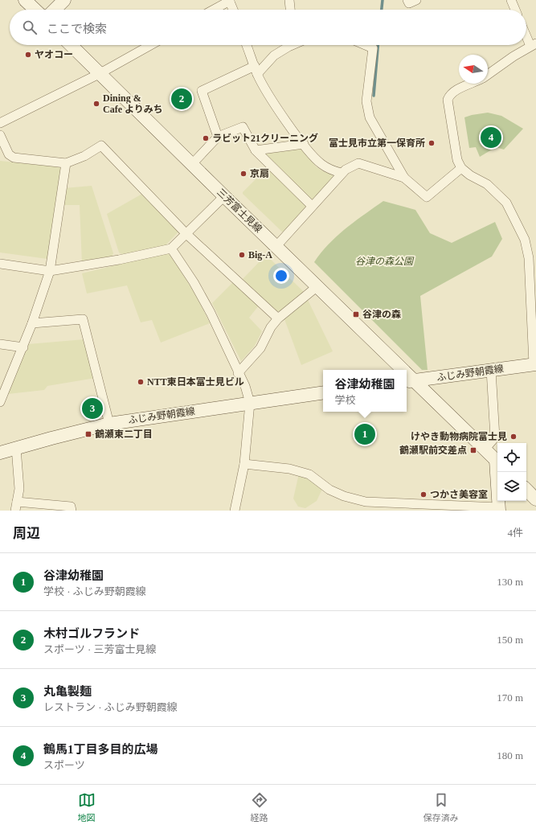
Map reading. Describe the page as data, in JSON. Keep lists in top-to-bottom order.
{
  "streets": {
    "main road": ["三芳富士見線", "ふじみ野朝霞線"]
  },
  "crossings": [
    ["三芳富士見線", "ふじみ野朝霞線"]
  ],
  "parks": ["谷津の森公園"],
  "places": {
    "other": [
      "ヤオコー",
      "Dining & Cafe よりみち",
      "ラビット21クリーニング",
      "富士見市立第一保育所",
      "京扇",
      "Big-A",
      "NTT東日本富士見ビル",
      "けやき動物病院富士見",
      "つかさ美容室"
    ],
    "transit": ["谷津の森", "鶴瀬東二丁目", "鶴瀬駅前交差点"]
  },
  "north": "left",
  "page": {
    "search": "ここで検索",
    "pins": [
      "2",
      "4",
      "3",
      "1"
    ],
    "popup": ["谷津幼稚園", "学校"],
    "heading": ["周辺", "4件"],
    "list": [
      {
        "mark": "1",
        "name": "谷津幼稚園",
        "note": "学校 · ふじみ野朝霞線",
        "value": "130 m"
      },
      {
        "mark": "2",
        "name": "木村ゴルフランド",
        "note": "スポーツ · 三芳富士見線",
        "value": "150 m"
      },
      {
        "mark": "3",
        "name": "丸亀製麺",
        "note": "レストラン · ふじみ野朝霞線",
        "value": "170 m"
      },
      {
        "mark": "4",
        "name": "鶴馬1丁目多目的広場",
        "note": "スポーツ",
        "value": "180 m"
      }
    ],
    "nav": ["地図", "経路", "保存済み"]
  }
}
